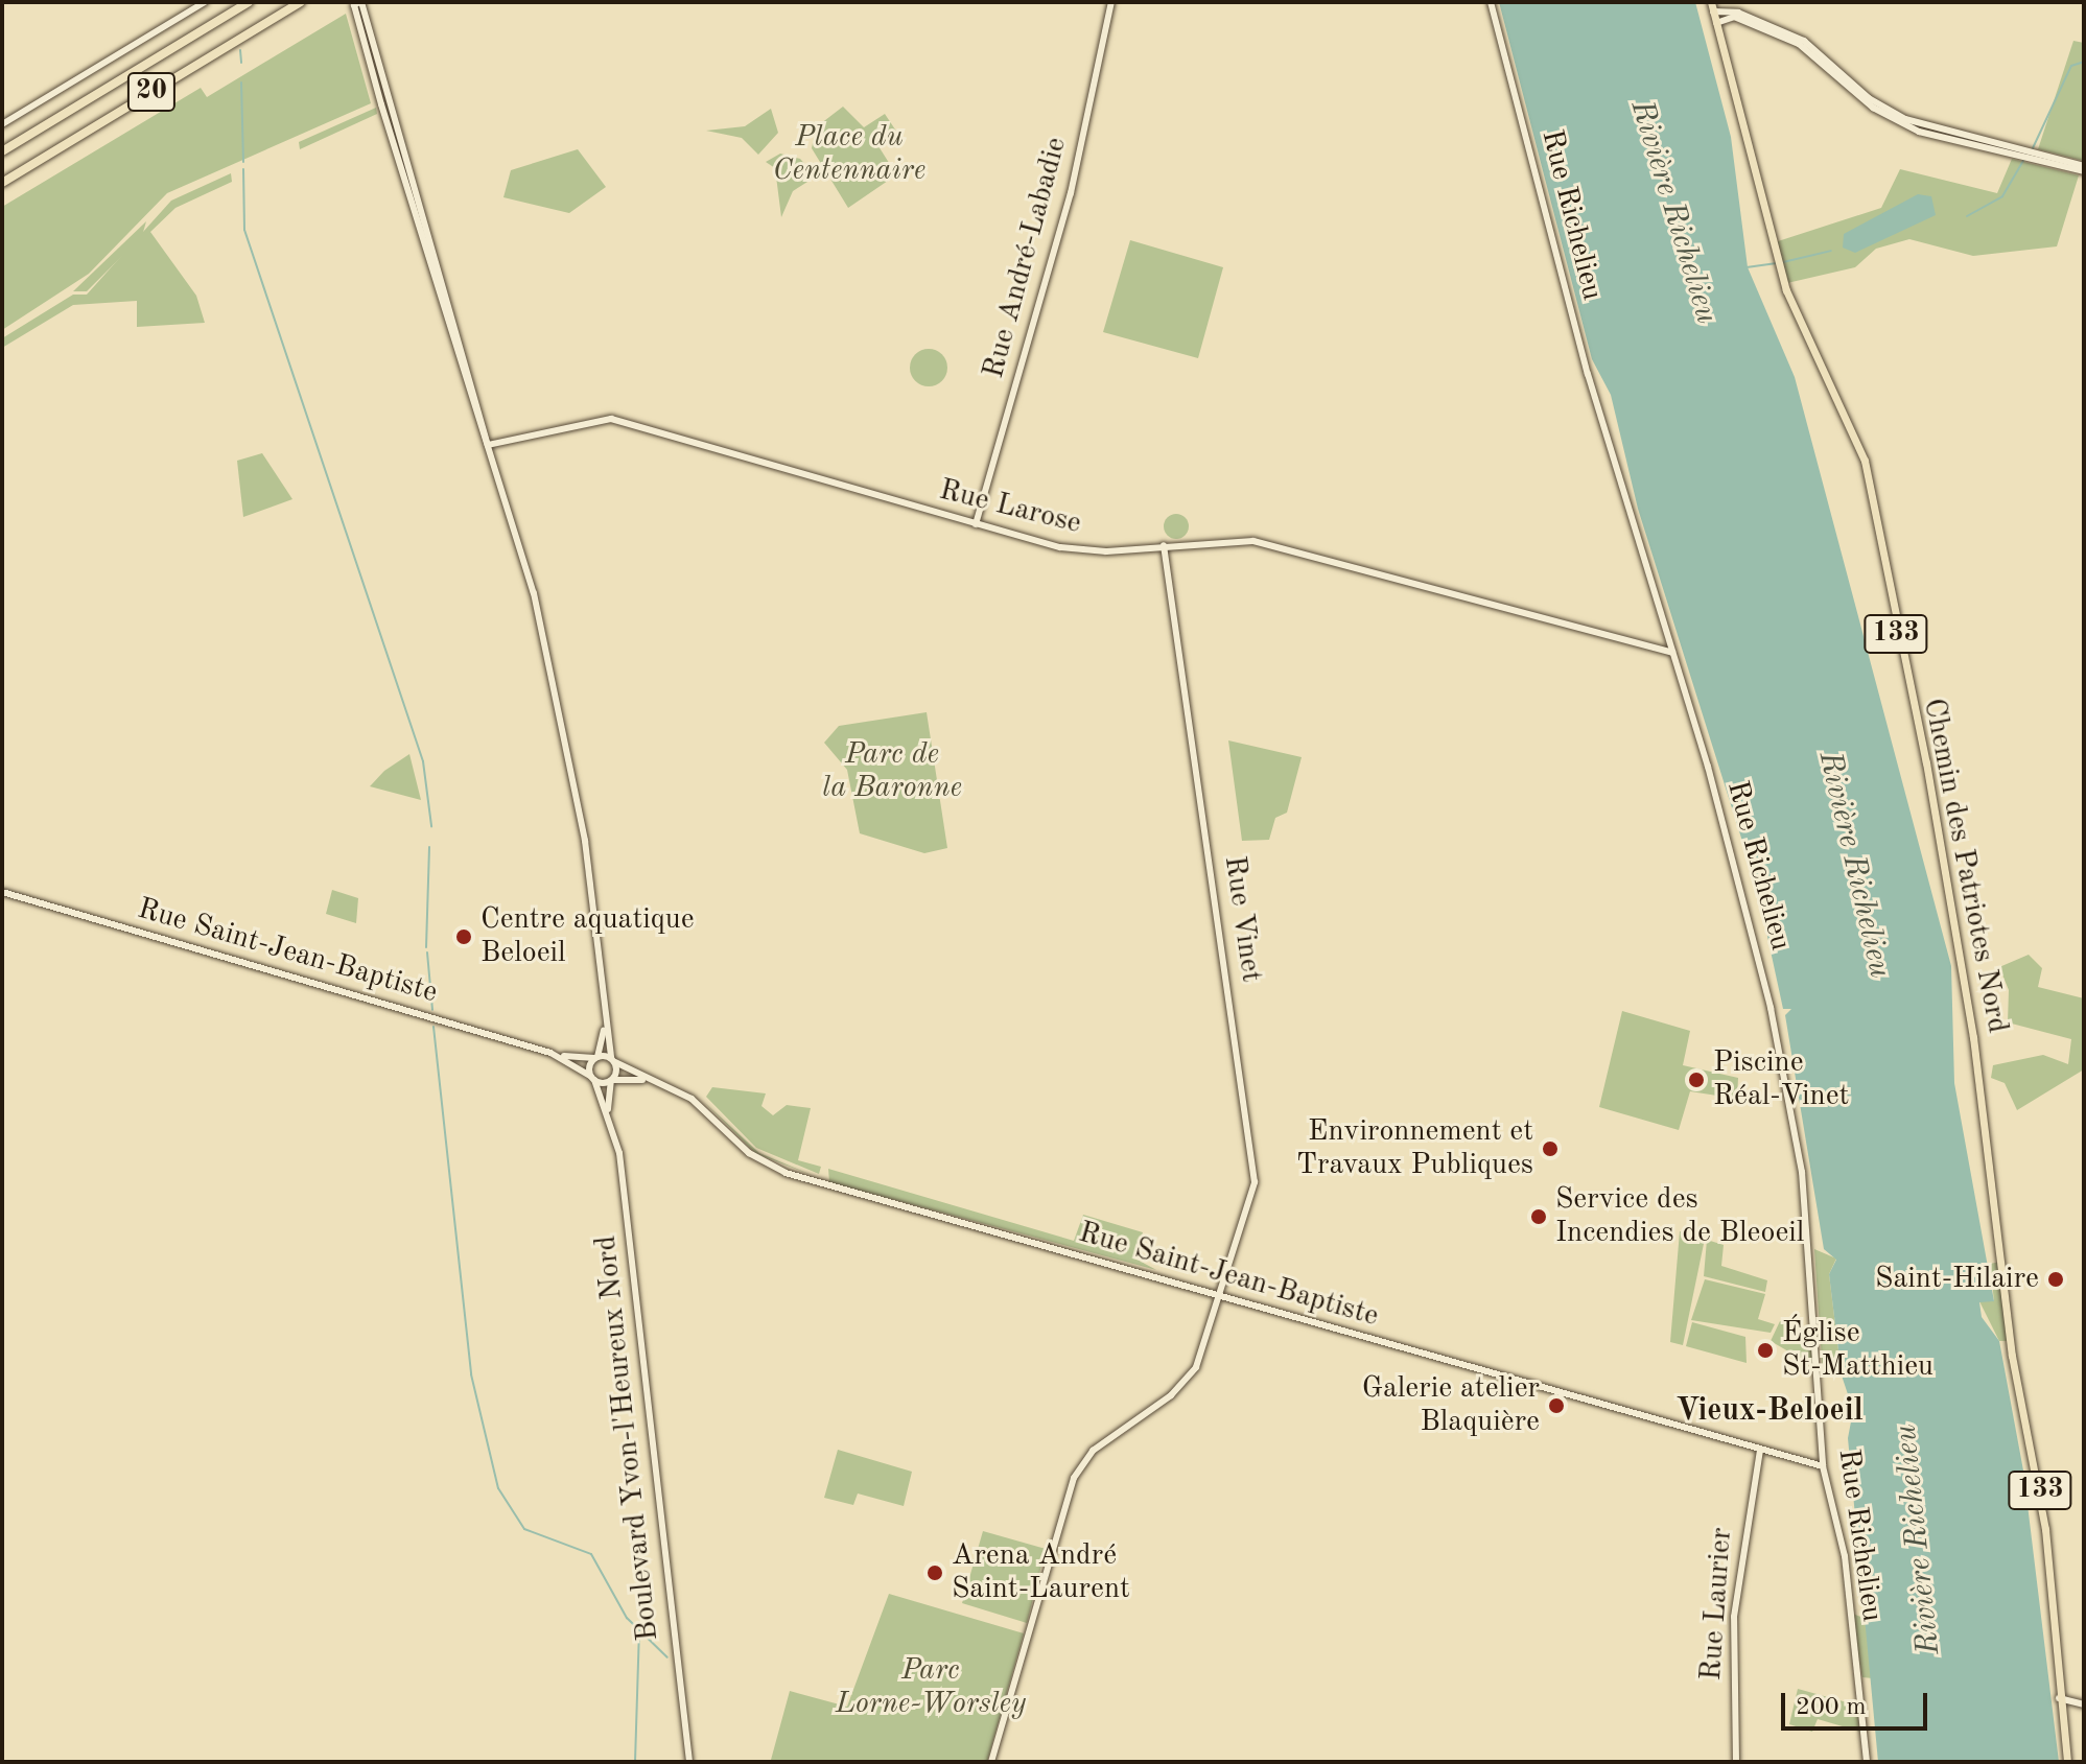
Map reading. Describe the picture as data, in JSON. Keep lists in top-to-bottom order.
{
  "streets": {
    "highway": ["20"],
    "main road": ["133", "Chemin des Patriotes Nord"],
    "street": [
      "Rue Richelieu",
      "Rue André-Labadie",
      "Rue Larose",
      "Rue Vinet",
      "Rue Saint-Jean-Baptiste",
      "Boulevard Yvon-l'Heureux Nord",
      "Rue Laurier"
    ]
  },
  "crossings": [
    ["Rue Richelieu", "Rue Larose"],
    ["Rue Richelieu", "Rue Saint-Jean-Baptiste"],
    ["Rue André-Labadie", "Rue Larose"],
    ["Rue Larose", "Rue Vinet"],
    ["Rue Vinet", "Rue Saint-Jean-Baptiste"],
    ["Rue Saint-Jean-Baptiste", "Boulevard Yvon-l'Heureux Nord"],
    ["Rue Saint-Jean-Baptiste", "Rue Laurier"]
  ],
  "districts": ["Vieux-Beloeil"],
  "water": ["Rivière Richelieu"],
  "parks": ["Place du Centennaire", "Parc de la Baronne", "Parc Lorne-Worsley"],
  "places": [
    "Centre aquatique Beloeil",
    "Piscine Réal-Vinet",
    "Environnement et Travaux Publiques",
    "Service des Incendies de Bleoeil",
    "Saint-Hilaire",
    "Église St-Matthieu",
    "Galerie atelier Blaquière",
    "Arena André Saint-Laurent"
  ],
  "scale_bar": "200 m"
}
